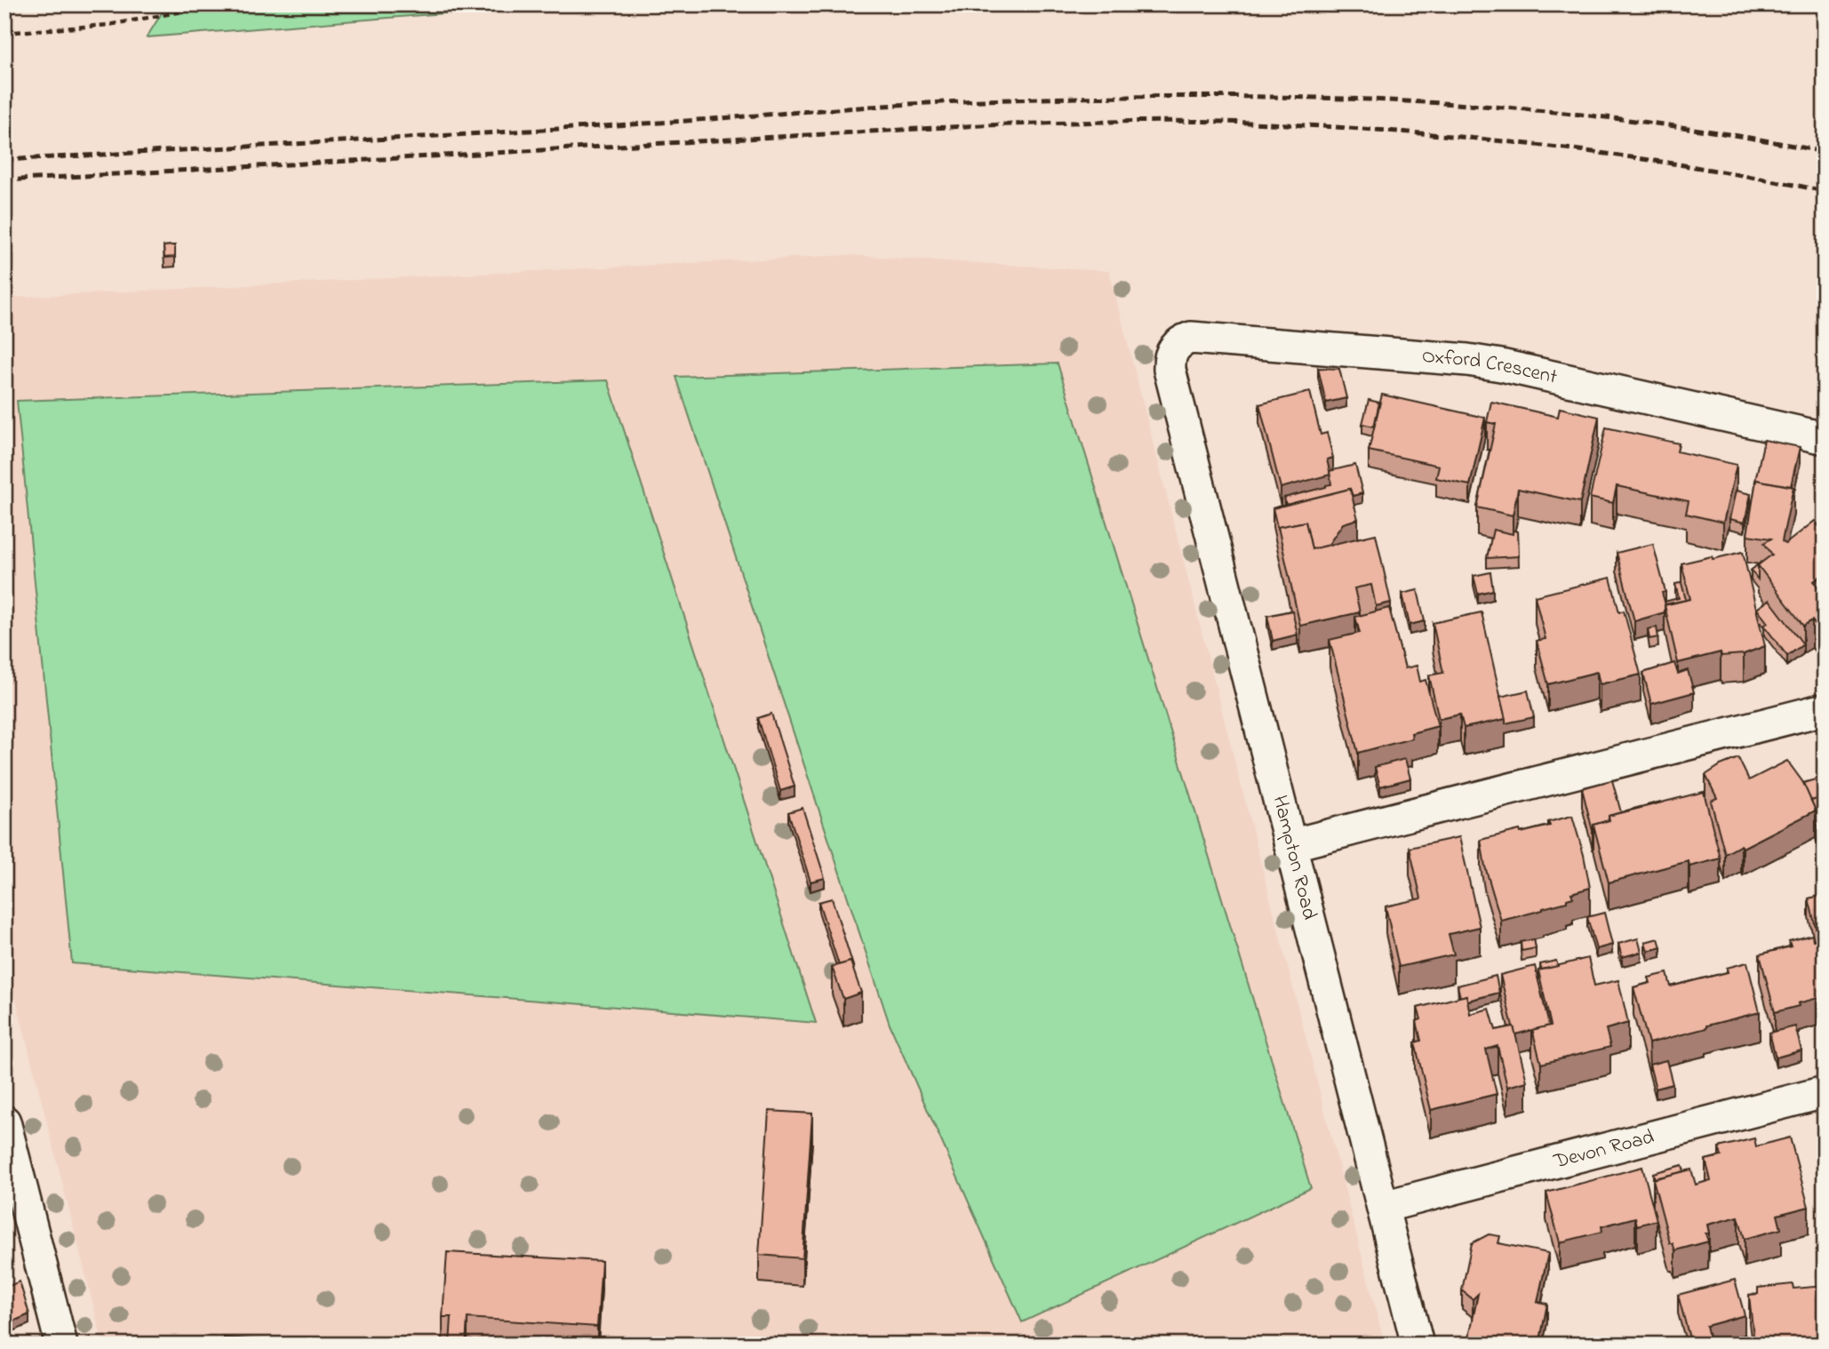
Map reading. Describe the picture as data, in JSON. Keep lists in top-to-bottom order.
{
  "streets": {
    "street": ["Oxford Crescent", "Hampton Road", "Devon Road"]
  },
  "crossings": [
    ["Oxford Crescent", "Hampton Road"],
    ["Hampton Road", "Devon Road"]
  ]
}
